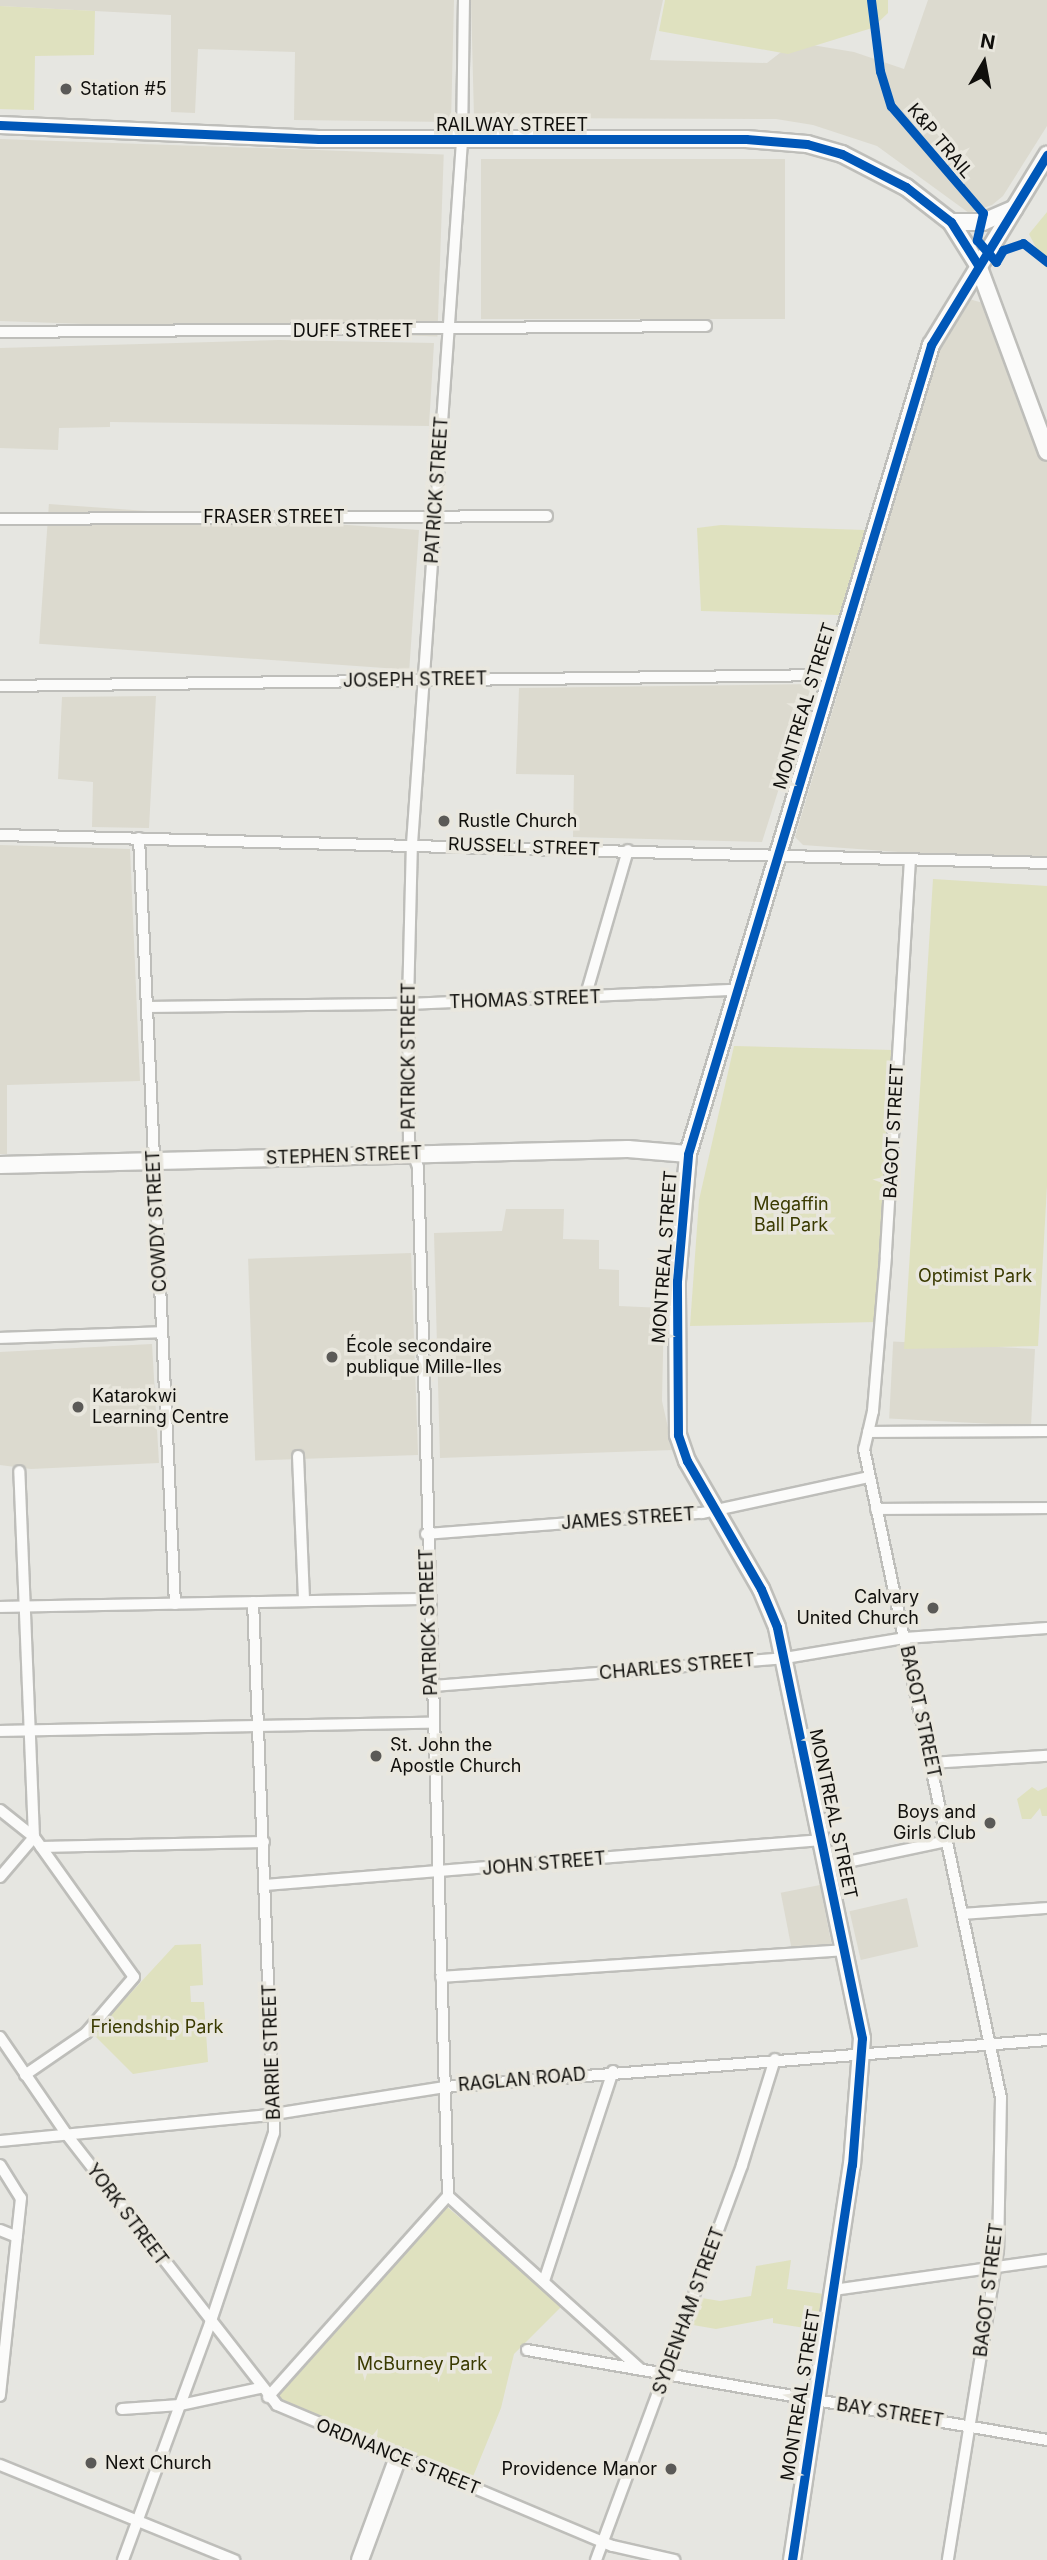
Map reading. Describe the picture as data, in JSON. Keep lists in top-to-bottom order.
{
  "streets": {
    "main road": ["RAILWAY STREET", "MONTREAL STREET", "STEPHEN STREET"],
    "street": [
      "DUFF STREET",
      "PATRICK STREET",
      "FRASER STREET",
      "JOSEPH STREET",
      "RUSSELL STREET",
      "THOMAS STREET",
      "BAGOT STREET",
      "COWDY STREET",
      "JAMES STREET",
      "CHARLES STREET",
      "JOHN STREET",
      "BARRIE STREET",
      "RAGLAN ROAD",
      "YORK STREET",
      "SYDENHAM STREET",
      "BAY STREET",
      "ORDNANCE STREET"
    ],
    "cycle path": ["K&P TRAIL"]
  },
  "crossings": [
    ["RAILWAY STREET", "PATRICK STREET"],
    ["RAILWAY STREET", "MONTREAL STREET"],
    ["DUFF STREET", "PATRICK STREET"],
    ["PATRICK STREET", "FRASER STREET"],
    ["PATRICK STREET", "JOSEPH STREET"],
    ["PATRICK STREET", "RUSSELL STREET"],
    ["PATRICK STREET", "THOMAS STREET"],
    ["PATRICK STREET", "STEPHEN STREET"],
    ["PATRICK STREET", "JAMES STREET"],
    ["PATRICK STREET", "CHARLES STREET"],
    ["PATRICK STREET", "JOHN STREET"],
    ["PATRICK STREET", "RAGLAN ROAD"],
    ["JOSEPH STREET", "MONTREAL STREET"],
    ["MONTREAL STREET", "RUSSELL STREET"],
    ["MONTREAL STREET", "THOMAS STREET"],
    ["MONTREAL STREET", "STEPHEN STREET"],
    ["MONTREAL STREET", "JAMES STREET"],
    ["MONTREAL STREET", "CHARLES STREET"],
    ["MONTREAL STREET", "JOHN STREET"],
    ["MONTREAL STREET", "RAGLAN ROAD"],
    ["MONTREAL STREET", "BAY STREET"],
    ["RUSSELL STREET", "BAGOT STREET"],
    ["RUSSELL STREET", "COWDY STREET"],
    ["THOMAS STREET", "COWDY STREET"],
    ["BAGOT STREET", "JAMES STREET"],
    ["BAGOT STREET", "CHARLES STREET"],
    ["BAGOT STREET", "RAGLAN ROAD"],
    ["BAGOT STREET", "BAY STREET"],
    ["STEPHEN STREET", "COWDY STREET"],
    ["JOHN STREET", "BARRIE STREET"],
    ["BARRIE STREET", "RAGLAN ROAD"],
    ["BARRIE STREET", "YORK STREET"],
    ["RAGLAN ROAD", "YORK STREET"],
    ["RAGLAN ROAD", "SYDENHAM STREET"],
    ["YORK STREET", "ORDNANCE STREET"],
    ["SYDENHAM STREET", "BAY STREET"],
    ["SYDENHAM STREET", "ORDNANCE STREET"]
  ],
  "parks": [
    "Megaffin Ball Park",
    "Optimist Park",
    "Friendship Park",
    "McBurney Park"
  ],
  "places": [
    "Station #5",
    "Rustle Church",
    "École secondaire publique Mille-Iles",
    "Katarokwi Learning Centre",
    "Calvary United Church",
    "St. John the Apostle Church",
    "Boys and Girls Club",
    "Next Church",
    "Providence Manor"
  ],
  "north": "top"
}
